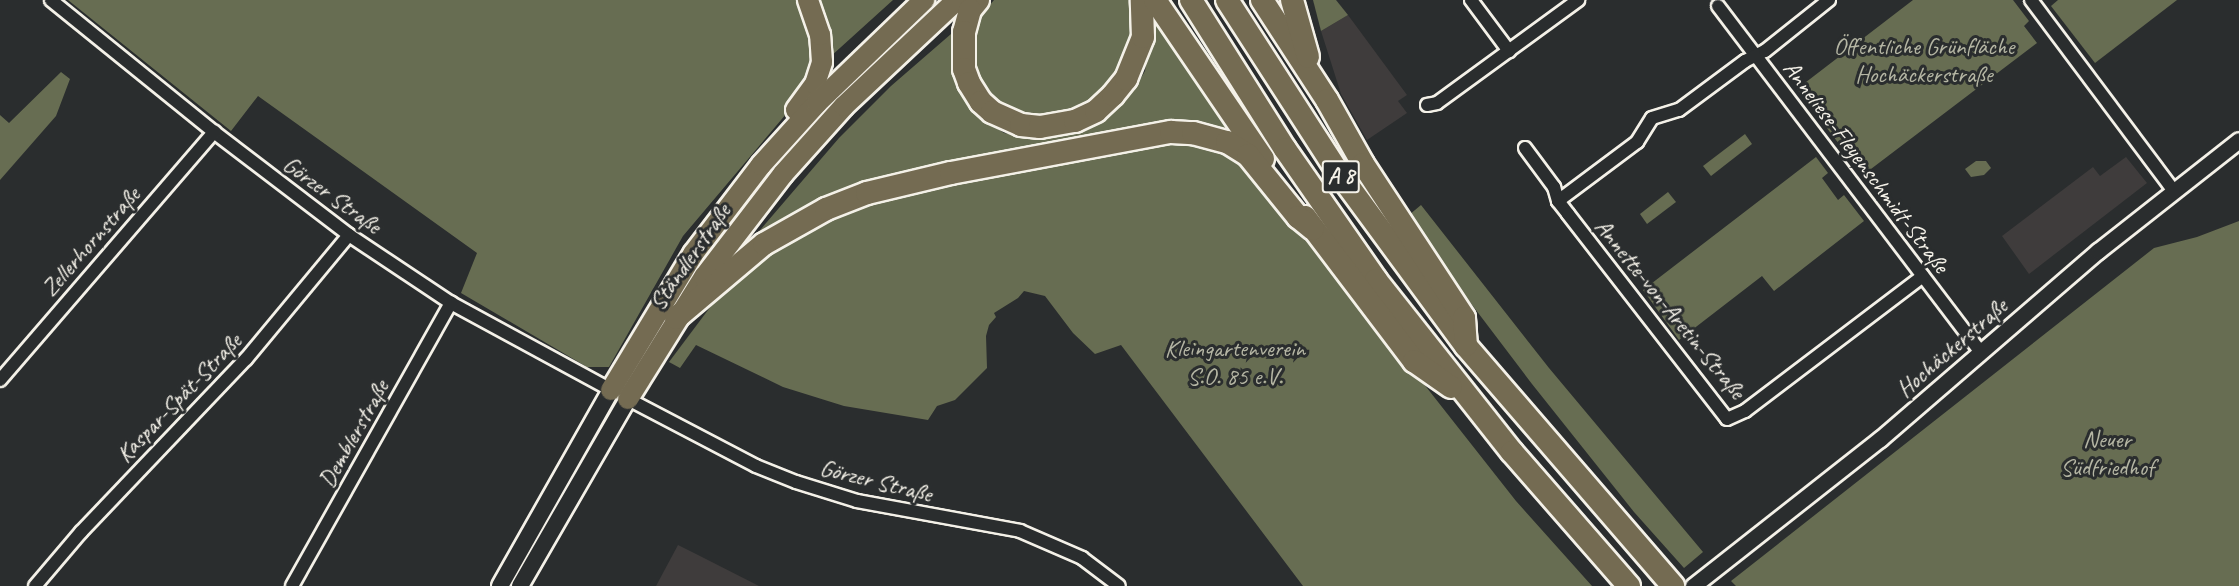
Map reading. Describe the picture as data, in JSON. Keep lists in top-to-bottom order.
{
  "streets": {
    "highway": ["A 8", "Ständlerstraße"],
    "street": [
      "Anneliese-Fleyenschmidt-Straße",
      "Görzer Straße",
      "Zellerhornstraße",
      "Annette-von-Aretin-Straße",
      "Hochäckerstraße",
      "Kaspar-Spät-Straße",
      "Demblerstraße"
    ]
  },
  "crossings": [
    ["Anneliese-Fleyenschmidt-Straße", "Annette-von-Aretin-Straße"],
    ["Anneliese-Fleyenschmidt-Straße", "Hochäckerstraße"],
    ["Görzer Straße", "Zellerhornstraße"],
    ["Görzer Straße", "Ständlerstraße"],
    ["Görzer Straße", "Kaspar-Spät-Straße"],
    ["Görzer Straße", "Demblerstraße"]
  ],
  "parks": ["Öffentliche Grünfläche Hochäckerstraße", "Kleingartenverein S.O. 85 e.V.", "Neuer Südfriedhof"]
}
